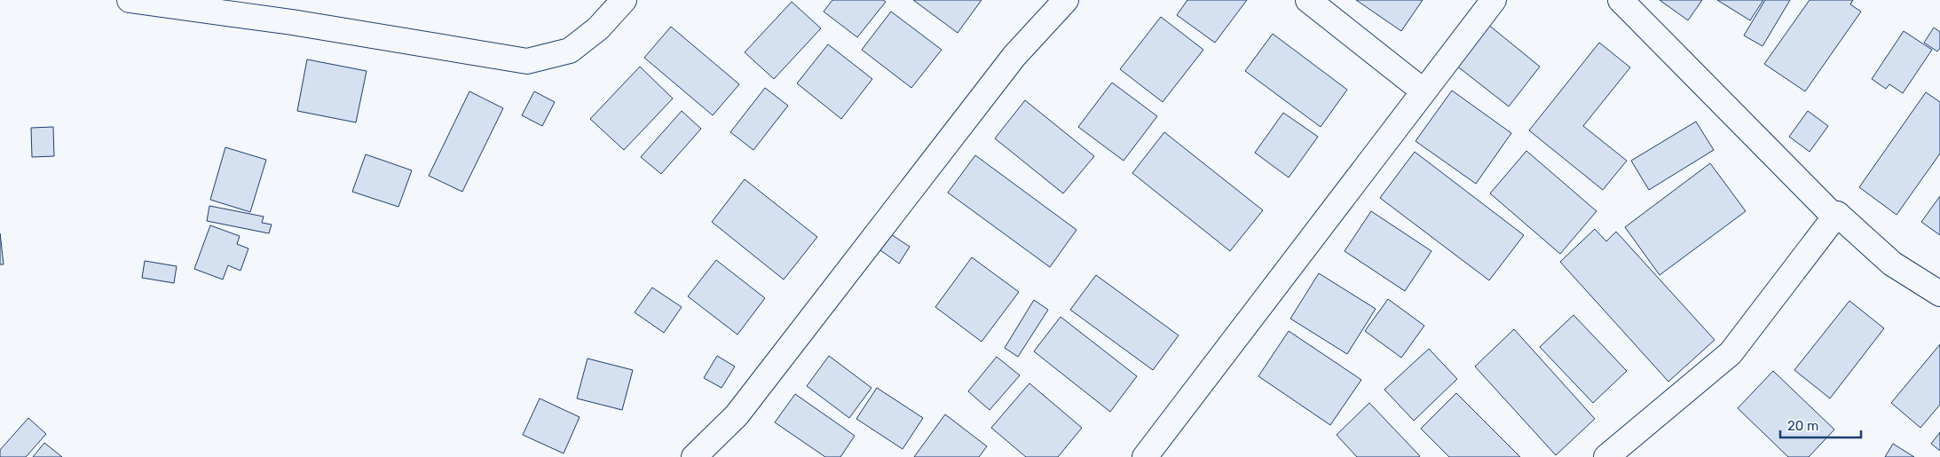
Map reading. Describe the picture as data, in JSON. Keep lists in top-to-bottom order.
{
  "scale_bar": "20 m"
}
